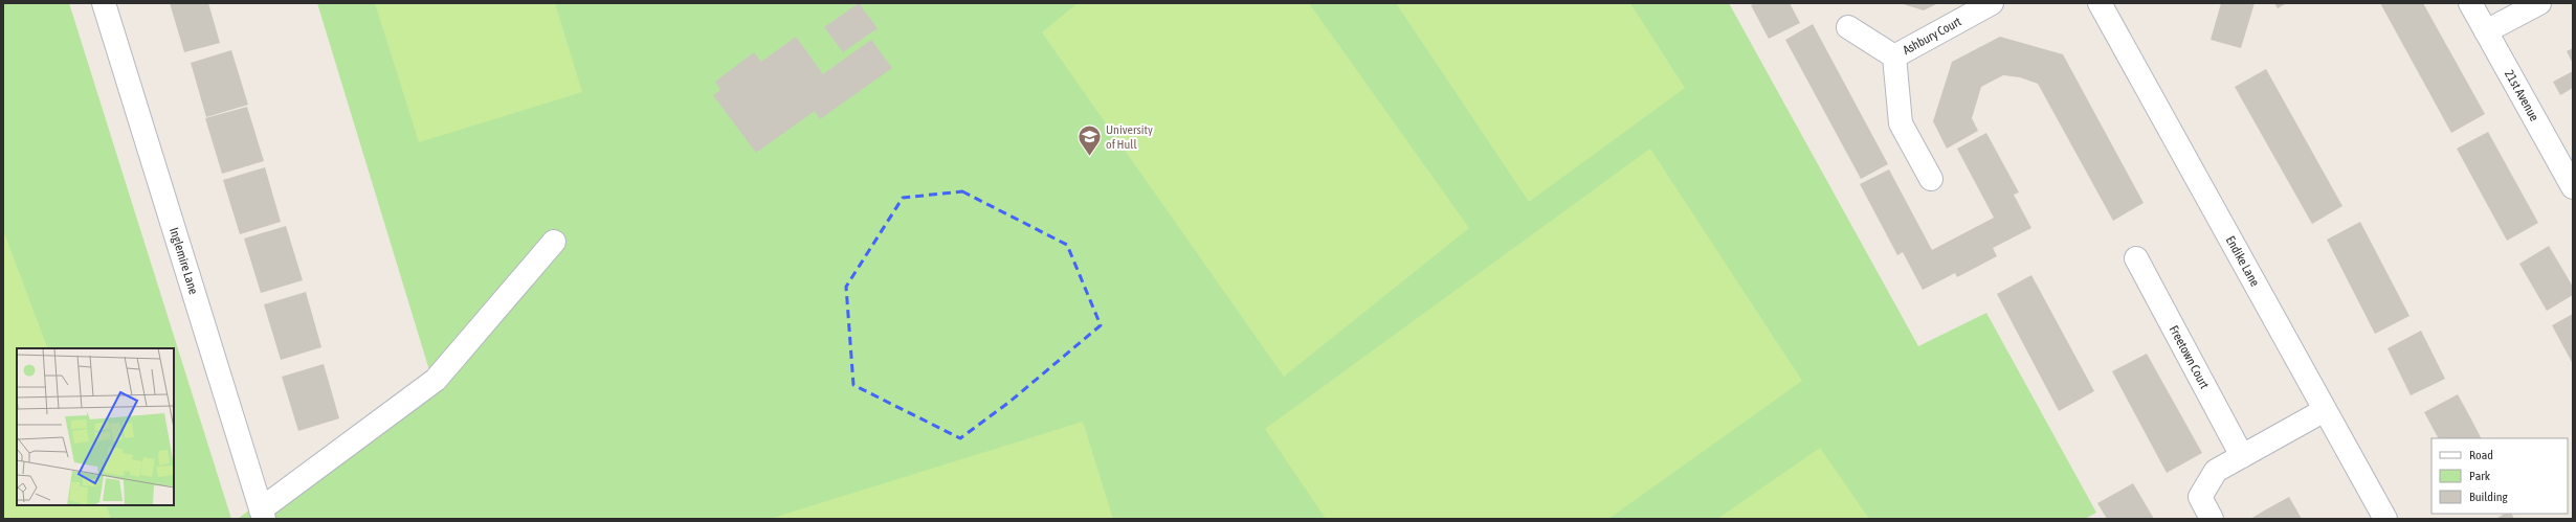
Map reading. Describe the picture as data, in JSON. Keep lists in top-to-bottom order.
{
  "streets": {
    "street": [
      "Ashbury Court",
      "21st Avenue",
      "Inglemire Lane",
      "Endike Lane",
      "Freetown Court"
    ]
  },
  "places": {
    "school or university": ["University of Hull"]
  },
  "legend": ["Road", "Park", "Building"]
}
